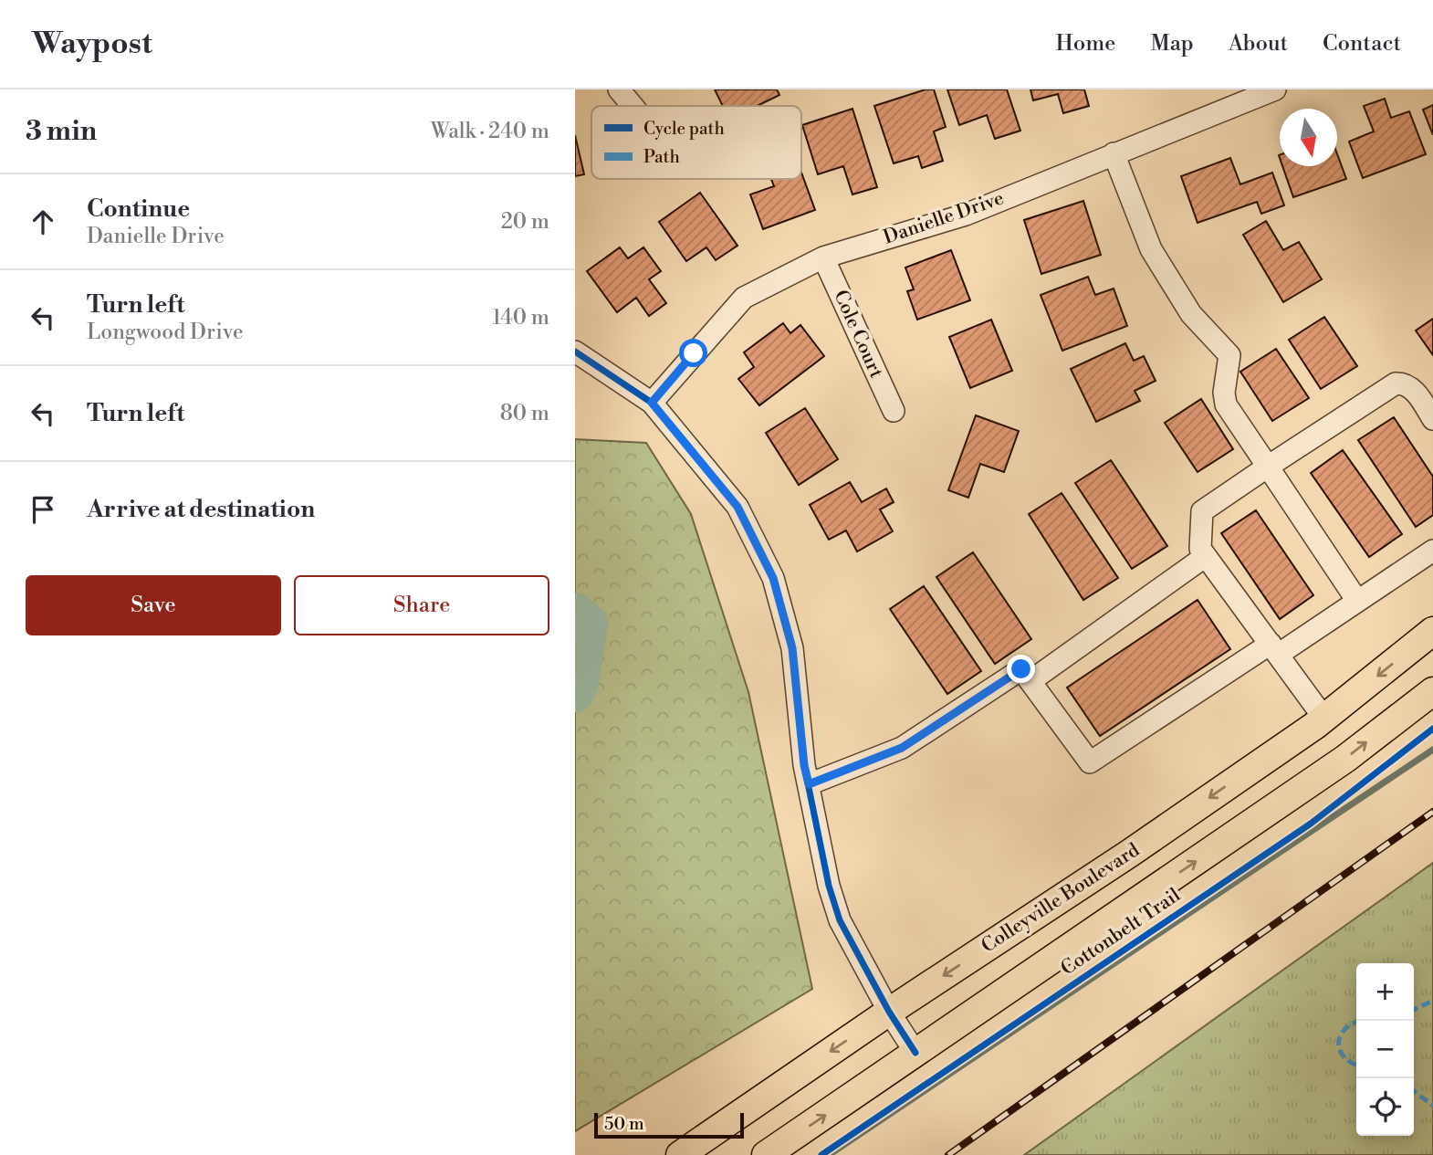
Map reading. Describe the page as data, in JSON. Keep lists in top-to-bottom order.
{
  "streets": {
    "main road": ["Colleyville Boulevard"],
    "street": ["Danielle Drive", "Cole Court"],
    "cycle path": ["Cottonbelt Trail"]
  },
  "crossings": [
    ["Danielle Drive", "Cole Court"]
  ],
  "legend": ["Cycle path", "Path"],
  "scale_bar": "50 m",
  "north": "bottom",
  "page": {
    "header": "Waypost",
    "nav": [
      "Home",
      "Map",
      "About",
      "Contact"
    ],
    "heading": ["3 min", "Walk · 240 m"],
    "list": [
      ["Continue", "Danielle Drive", "20 m"],
      ["Turn left", "Longwood Drive", "140 m"],
      ["Turn left", "80 m"],
      "Arrive at destination"
    ],
    "buttons": ["Save", "Share"],
    "map_buttons": ["+", "−"],
    "scale": "50 m"
  }
}
